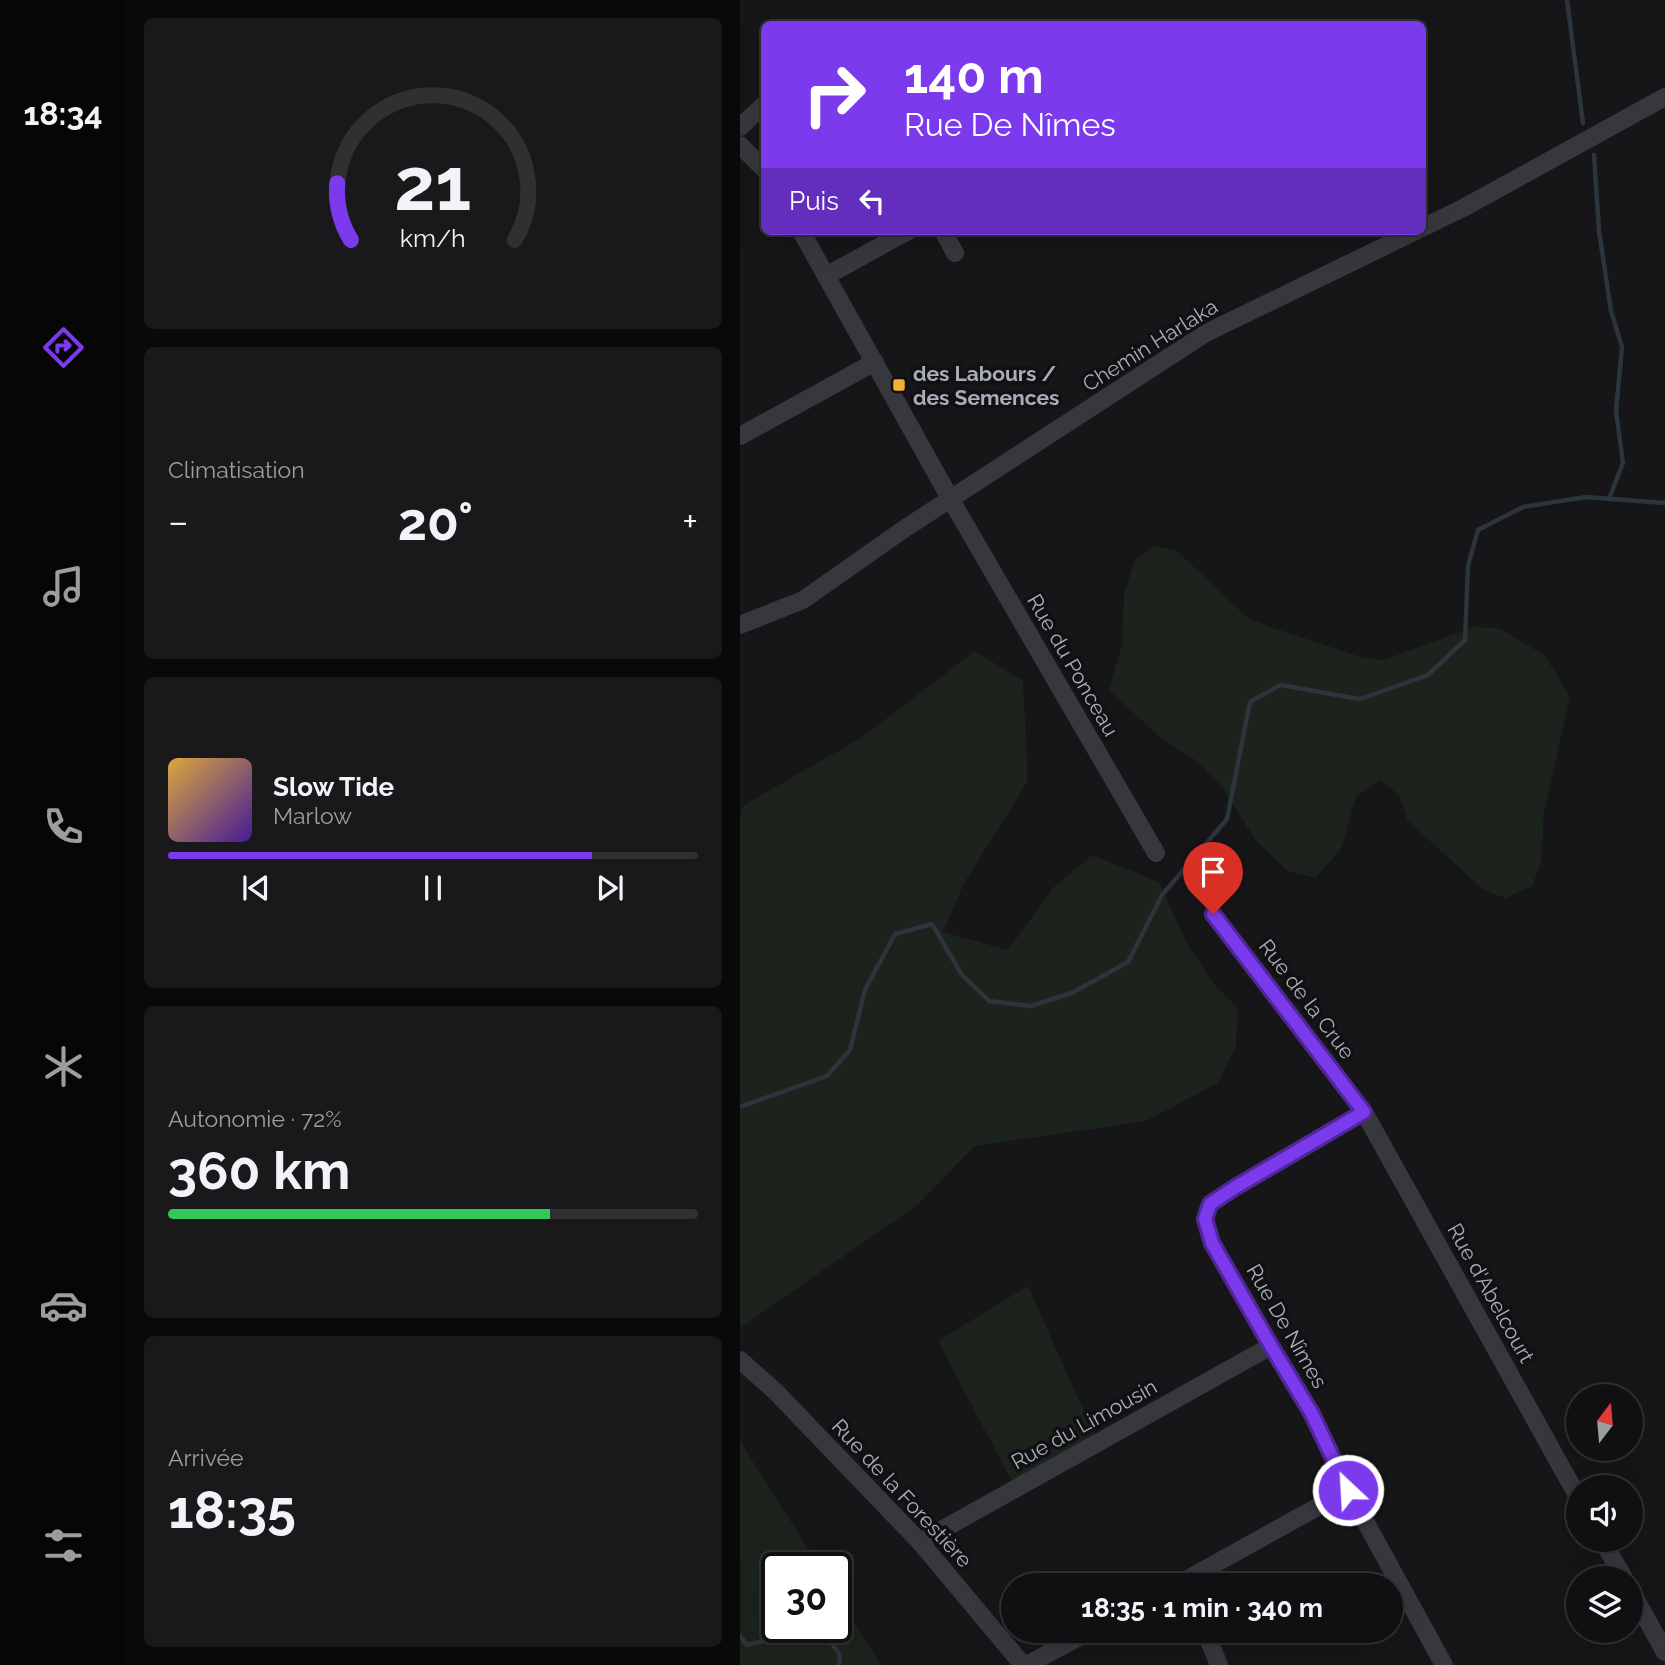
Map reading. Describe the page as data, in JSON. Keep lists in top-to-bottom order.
{
  "streets": {
    "street": [
      "Chemin Harlaka",
      "Rue du Ponceau",
      "Rue de la Crue",
      "Rue d'Abelcourt",
      "Rue De Nîmes",
      "Rue du Limousin",
      "Rue de la Forestière"
    ]
  },
  "crossings": [
    ["Chemin Harlaka", "Rue du Ponceau"],
    ["Rue de la Crue", "Rue d'Abelcourt"],
    ["Rue de la Crue", "Rue De Nîmes"],
    ["Rue d'Abelcourt", "Rue De Nîmes"],
    ["Rue De Nîmes", "Rue du Limousin"],
    ["Rue du Limousin", "Rue de la Forestière"]
  ],
  "places": {
    "transit": ["des Labours / des Semences"]
  },
  "north": "top",
  "page": {
    "tabs": "18:34",
    "turn": ["140 m", "Rue De Nîmes"],
    "then": "Puis",
    "tile": [
      "Climatisation",
      ["Autonomie · 72%", "360 km"],
      ["Arrivée", "18:35"]
    ],
    "heat": ["−", "20°", "+"],
    "song": ["Slow Tide", "Marlow"],
    "limit": "30",
    "trip": "18:35 · 1 min · 340 m",
    "gauge": ["21", "km/h"]
  }
}
